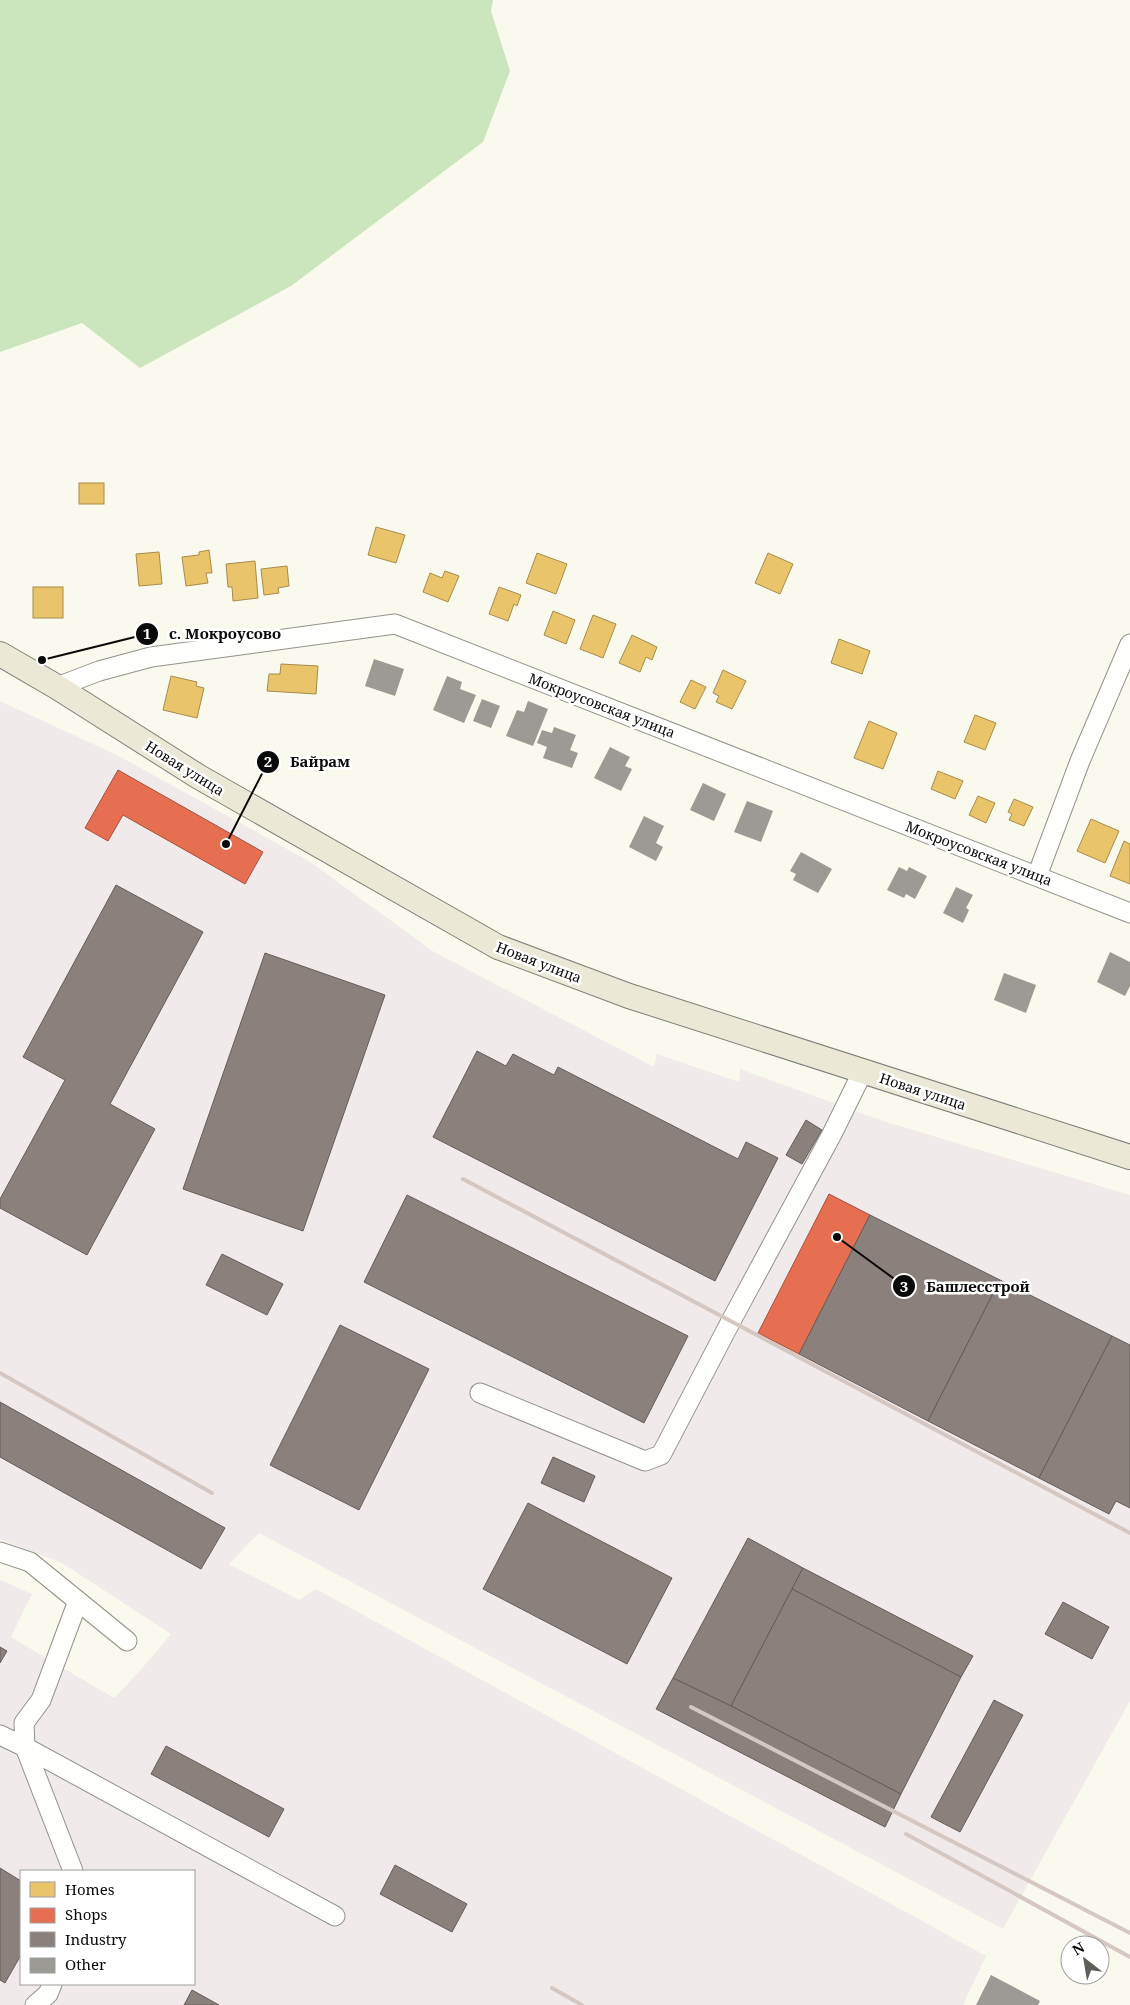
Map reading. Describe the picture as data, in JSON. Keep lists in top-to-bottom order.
{
  "streets": {
    "main road": ["Новая улица"],
    "street": ["Мокроусовская улица"]
  },
  "crossings": [
    ["Мокроусовская улица", "Новая улица"]
  ],
  "places": ["с. Мокроусово", "Байрам", "Башлесстрой"],
  "legend": [
    "Homes",
    "Shops",
    "Industry",
    "Other"
  ],
  "north": "top left"
}
